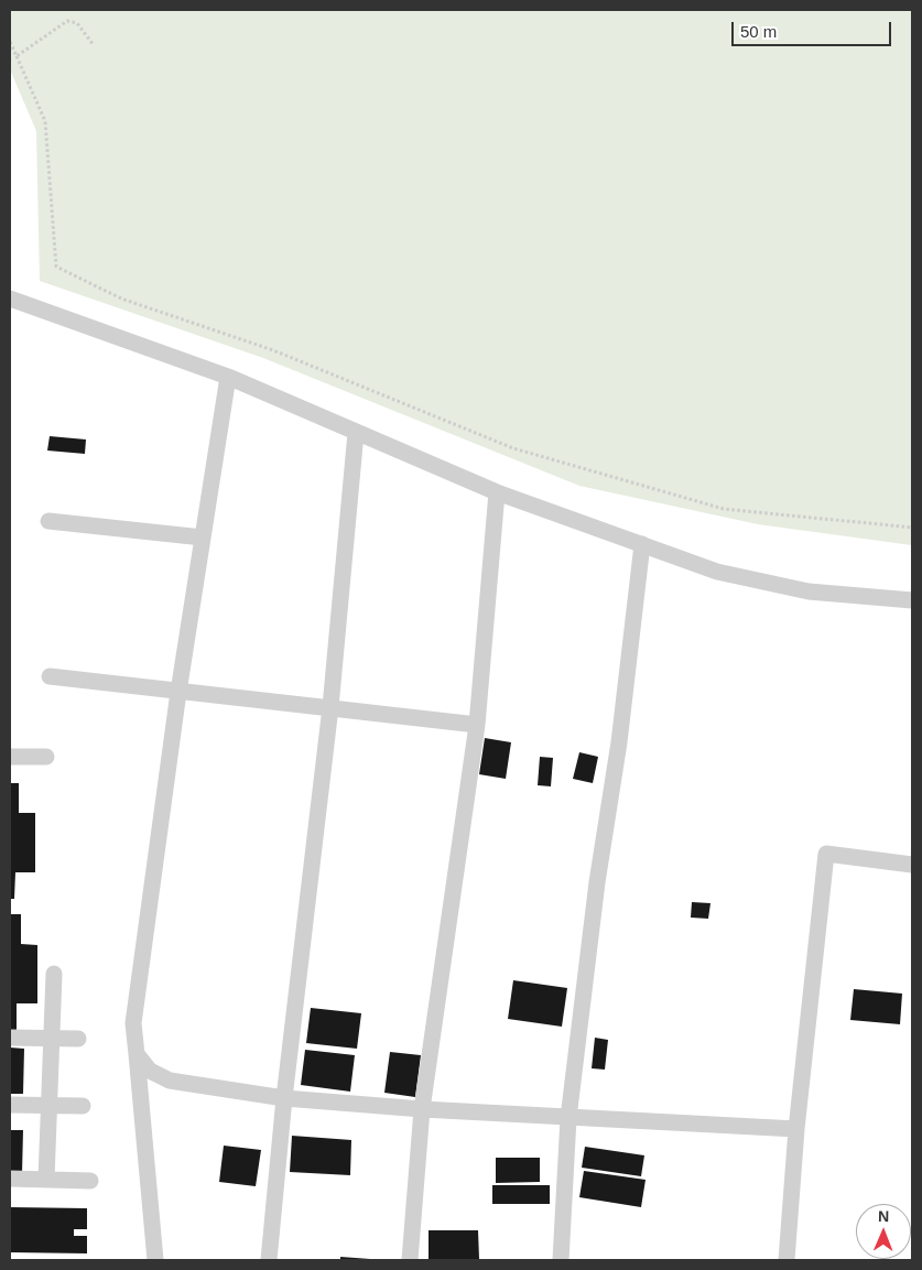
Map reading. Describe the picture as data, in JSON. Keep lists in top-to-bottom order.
{
  "scale_bar": "50 m",
  "north": "top"
}
